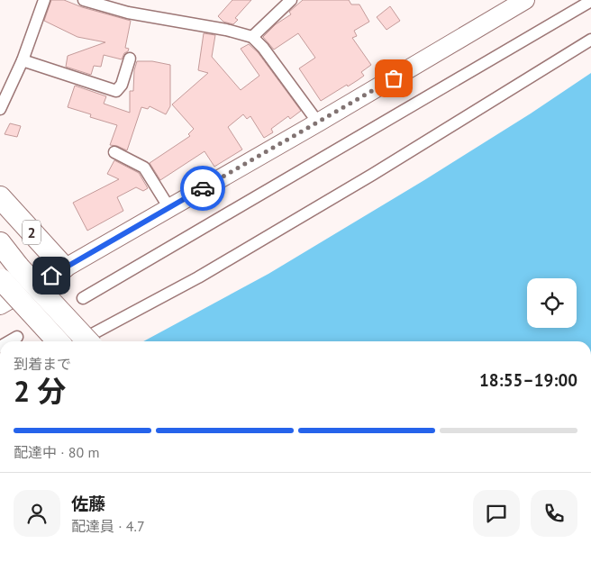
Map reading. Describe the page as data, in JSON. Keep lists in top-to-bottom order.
{
  "streets": {
    "highway": ["2"]
  },
  "page": {
    "heading": ["2 分", "到着まで", "18:55–19:00"],
    "panel": ["佐藤", "配達員 · 4.7"],
    "bar": "配達中 · 80 m"
  }
}
